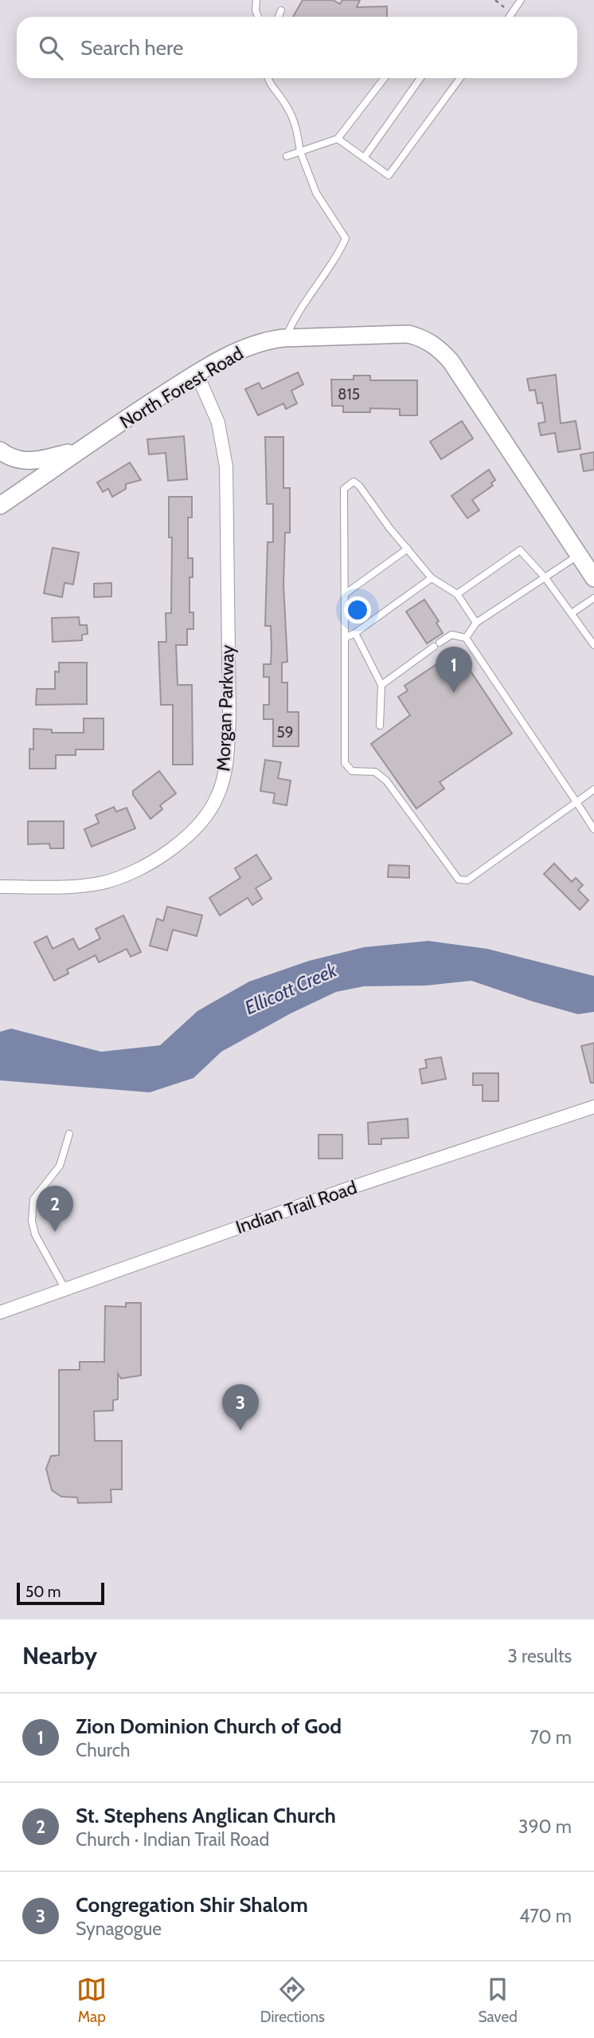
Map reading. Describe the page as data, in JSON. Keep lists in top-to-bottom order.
{
  "streets": {
    "street": ["North Forest Road", "Morgan Parkway", "Indian Trail Road"]
  },
  "crossings": [
    ["North Forest Road", "Morgan Parkway"]
  ],
  "water": ["Ellicott Creek"],
  "house_numbers": ["815", "59"],
  "scale_bar": "50 m",
  "page": {
    "search": "Search here",
    "pins": ["1", "2", "3"],
    "scale": "50 m",
    "heading": ["Nearby", "3 results"],
    "list": [
      {
        "mark": "1",
        "name": "Zion Dominion Church of God",
        "note": "Church",
        "value": "70 m"
      },
      {
        "mark": "2",
        "name": "St. Stephens Anglican Church",
        "note": "Church · Indian Trail Road",
        "value": "390 m"
      },
      {
        "mark": "3",
        "name": "Congregation Shir Shalom",
        "note": "Synagogue",
        "value": "470 m"
      }
    ],
    "nav": ["Map", "Directions", "Saved"]
  }
}
